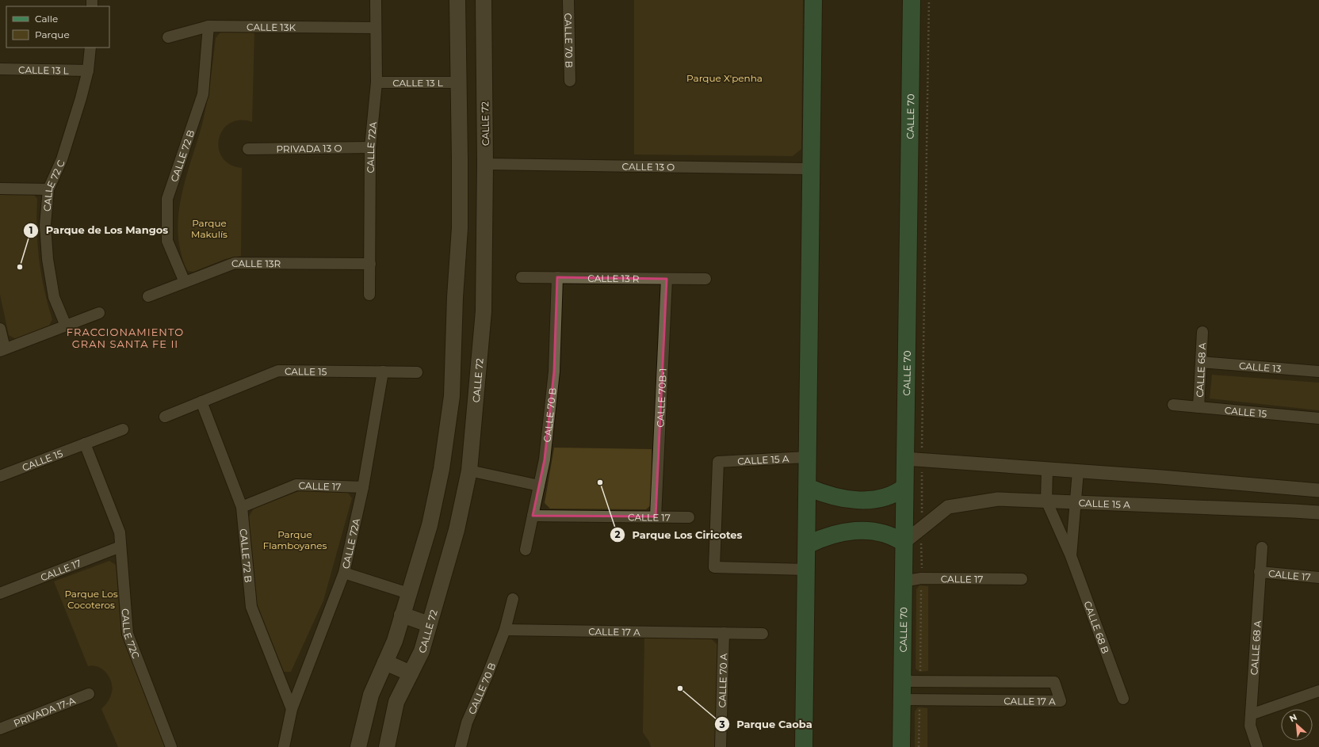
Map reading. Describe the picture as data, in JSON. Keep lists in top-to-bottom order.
{
  "streets": {
    "main road": ["CALLE 70", "CALLE 72"],
    "street": [
      "CALLE 13K",
      "CALLE 70 B",
      "CALLE 13 L",
      "CALLE 72A",
      "PRIVADA 13 O",
      "CALLE 72 B",
      "CALLE 13 O",
      "CALLE 72 C",
      "CALLE 13R",
      "CALLE 13 R",
      "CALLE 13",
      "CALLE 68 A",
      "CALLE 15",
      "CALLE 70B-1",
      "CALLE 15 A",
      "CALLE 17",
      "CALLE 68 B",
      "CALLE 17 A",
      "CALLE 72C",
      "CALLE 70 A",
      "PRIVADA 17-A"
    ]
  },
  "crossings": [
    ["CALLE 13K", "CALLE 72A"],
    ["CALLE 13K", "CALLE 72 B"],
    ["CALLE 70 B", "CALLE 13 R"],
    ["CALLE 70 B", "CALLE 17"],
    ["CALLE 70 B", "CALLE 17 A"],
    ["CALLE 13 L", "CALLE 72A"],
    ["CALLE 13 L", "CALLE 72 C"],
    ["CALLE 70", "CALLE 15 A"],
    ["CALLE 70", "CALLE 17"],
    ["CALLE 70", "CALLE 17 A"],
    ["CALLE 72", "CALLE 13 O"],
    ["CALLE 72A", "PRIVADA 13 O"],
    ["CALLE 72A", "CALLE 72 B"],
    ["CALLE 72A", "CALLE 13R"],
    ["CALLE 72A", "CALLE 15"],
    ["CALLE 72A", "CALLE 17"],
    ["CALLE 72 B", "CALLE 13R"],
    ["CALLE 72 B", "CALLE 15"],
    ["CALLE 72 B", "CALLE 17"],
    ["CALLE 13 R", "CALLE 70B-1"],
    ["CALLE 13", "CALLE 68 A"],
    ["CALLE 68 A", "CALLE 15"],
    ["CALLE 68 A", "CALLE 17"],
    ["CALLE 15", "CALLE 72C"],
    ["CALLE 70B-1", "CALLE 17"],
    ["CALLE 15 A", "CALLE 68 B"],
    ["CALLE 17", "CALLE 72C"],
    ["CALLE 17 A", "CALLE 70 A"]
  ],
  "districts": ["FRACCIONAMIENTO GRAN SANTA FE II"],
  "parks": [
    "Parque X'penha",
    "Parque Makulís",
    "Parque Flamboyanes",
    "Parque Los Cocoteros"
  ],
  "places": ["Parque de Los Mangos", "Parque Los Ciricotes", "Parque Caoba"],
  "legend": ["Calle", "Parque"],
  "north": "top left"
}
